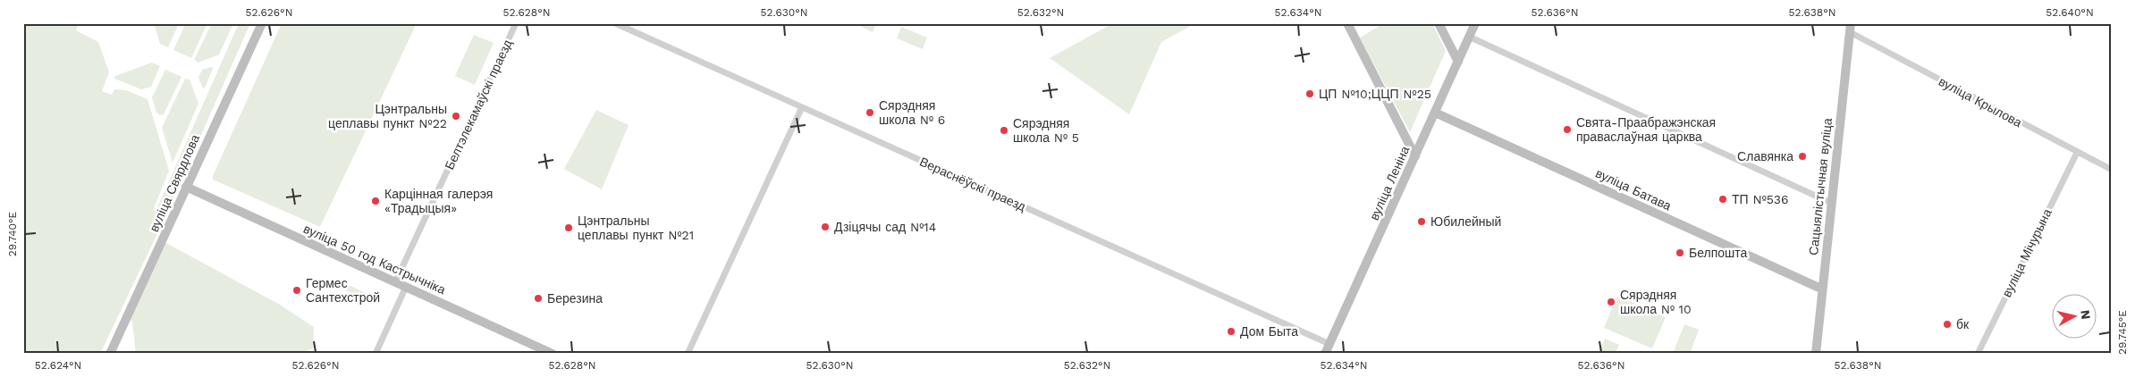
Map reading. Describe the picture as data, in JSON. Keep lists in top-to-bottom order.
{
  "streets": {
    "street": [
      "вуліца Крылова",
      "Белтэлекамаўскі праезд",
      "вуліца Свярдлова",
      "вуліца Леніна",
      "Вераснёўскі праезд",
      "Сацыялістычная вуліца",
      "вуліца Батава",
      "вуліца Мічурына",
      "вуліца 50 год Кастрычніка"
    ]
  },
  "crossings": [
    ["вуліца Крылова", "Сацыялістычная вуліца"],
    ["вуліца Крылова", "вуліца Мічурына"],
    ["Белтэлекамаўскі праезд", "вуліца 50 год Кастрычніка"],
    ["вуліца Свярдлова", "вуліца 50 год Кастрычніка"],
    ["вуліца Леніна", "Вераснёўскі праезд"],
    ["вуліца Леніна", "вуліца Батава"],
    ["Сацыялістычная вуліца", "вуліца Батава"]
  ],
  "places": [
    "ЦП №10;ЦЦП №25",
    "Сярэдняя школа № 6",
    "Цэнтральны цеплавы пункт №22",
    "Свята-Праабражэнская праваслаўная царква",
    "Сярэдняя школа № 5",
    "Славянка",
    "ТП №536",
    "Карцінная галерэя «Традыцыя»",
    "Юбилейный",
    "Дзіцячы сад №14",
    "Цэнтральны цеплавы пункт №21",
    "Белпошта",
    "Гермес Сантехстрой",
    "Березина",
    "Сярэдняя школа № 10",
    "бк",
    "Дом Быта"
  ],
  "north": "right",
  "coordinates": [
    "52.626°N",
    "52.628°N",
    "52.630°N",
    "52.632°N",
    "52.634°N",
    "52.636°N",
    "52.638°N",
    "52.640°N",
    "29.740°E",
    "29.745°E",
    "52.624°N"
  ]
}
